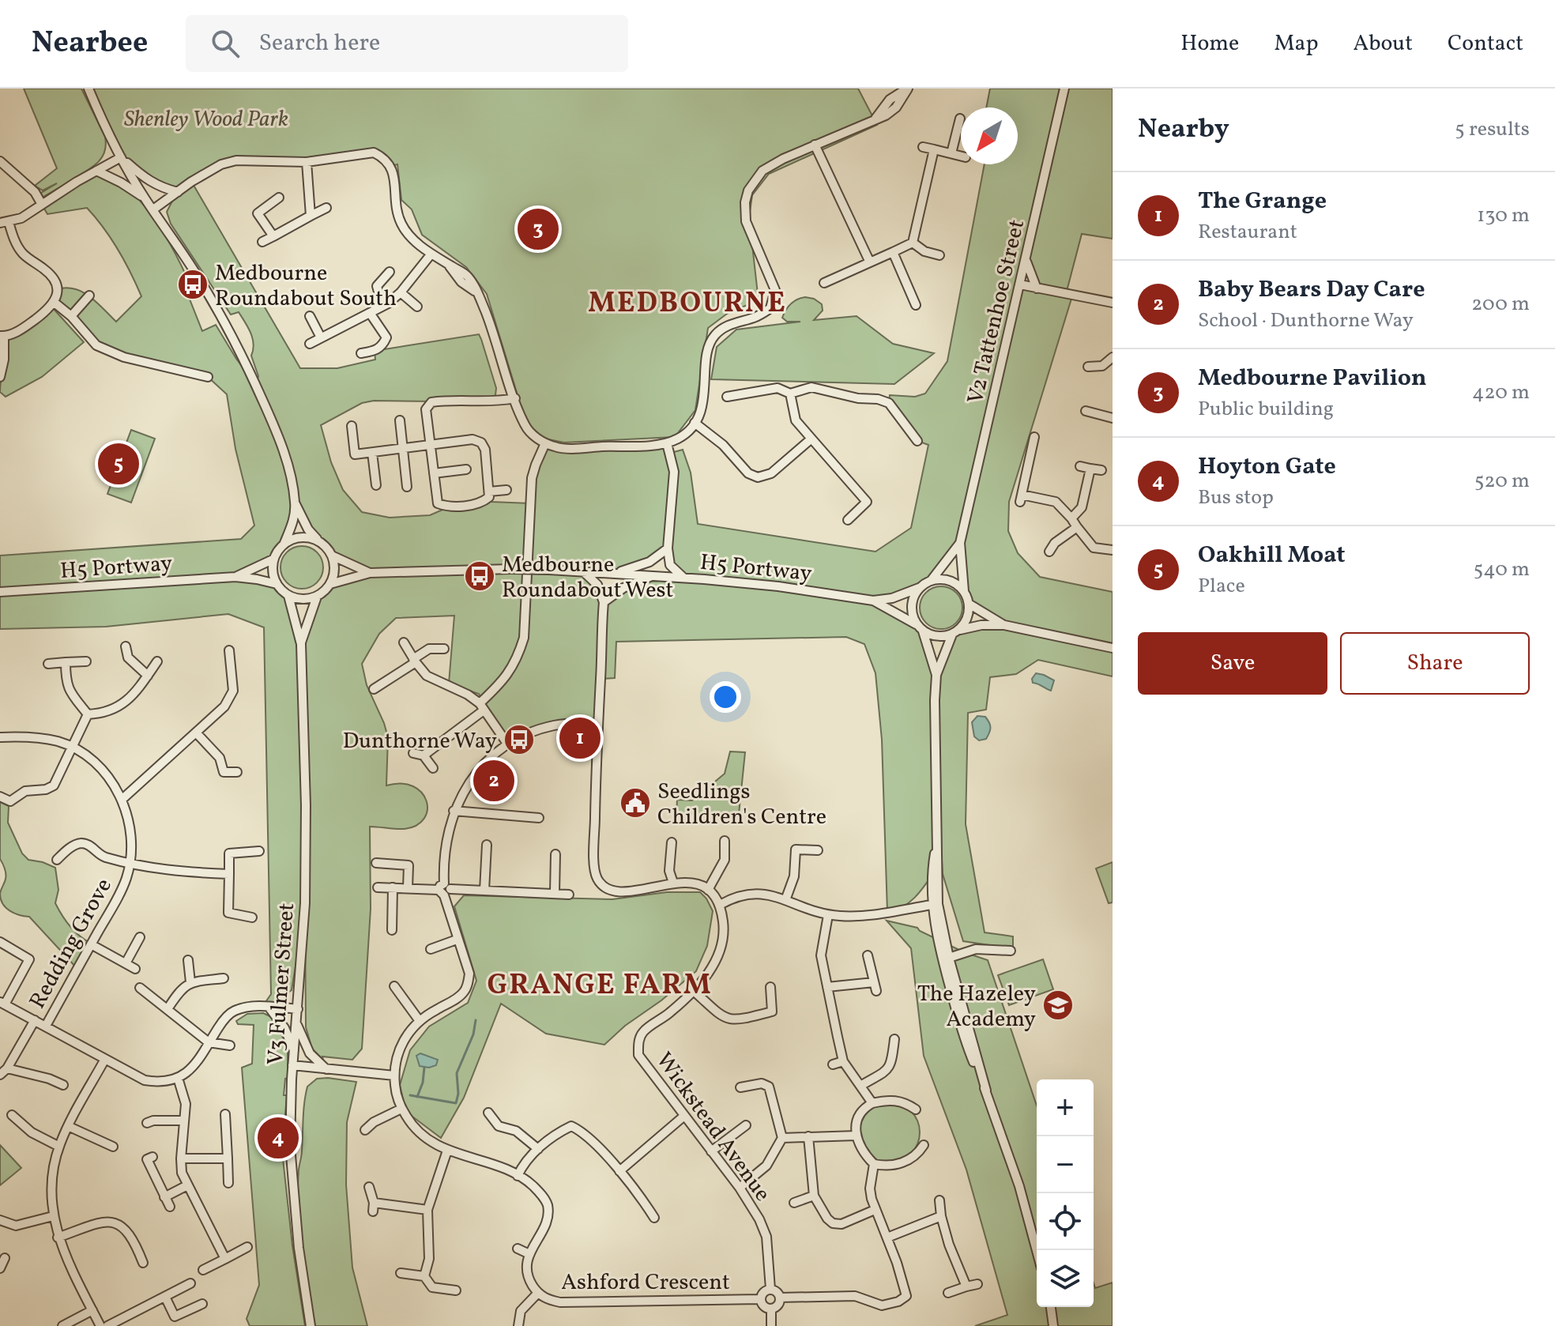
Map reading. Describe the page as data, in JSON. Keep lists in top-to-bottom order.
{
  "streets": {
    "street": [
      "V2 Tattenhoe Street",
      "H5 Portway",
      "Redding Grove",
      "V3 Fulmer Street",
      "Wickstead Avenue",
      "Ashford Crescent"
    ]
  },
  "crossings": [
    ["V2 Tattenhoe Street", "H5 Portway"],
    ["H5 Portway", "V3 Fulmer Street"],
    ["Wickstead Avenue", "Ashford Crescent"]
  ],
  "districts": ["MEDBOURNE", "GRANGE FARM"],
  "parks": ["Shenley Wood Park"],
  "places": {
    "bus stop": ["Medbourne Roundabout South", "Medbourne Roundabout West", "Dunthorne Way"],
    "public building": ["Seedlings Children's Centre"],
    "school or university": ["The Hazeley Academy"]
  },
  "north": "bottom left",
  "page": {
    "header": "Nearbee",
    "search": "Search here",
    "nav": [
      "Home",
      "Map",
      "About",
      "Contact"
    ],
    "heading": ["Nearby", "5 results"],
    "list": [
      {
        "mark": "1",
        "name": "The Grange",
        "note": "Restaurant",
        "value": "130 m"
      },
      {
        "mark": "2",
        "name": "Baby Bears Day Care",
        "note": "School · Dunthorne Way",
        "value": "200 m"
      },
      {
        "mark": "3",
        "name": "Medbourne Pavilion",
        "note": "Public building",
        "value": "420 m"
      },
      {
        "mark": "4",
        "name": "Hoyton Gate",
        "note": "Bus stop",
        "value": "520 m"
      },
      {
        "mark": "5",
        "name": "Oakhill Moat",
        "note": "Place",
        "value": "540 m"
      }
    ],
    "pins": [
      "3",
      "5",
      "1",
      "2",
      "4"
    ],
    "buttons": ["Save", "Share"],
    "map_buttons": ["+", "−"]
  }
}
